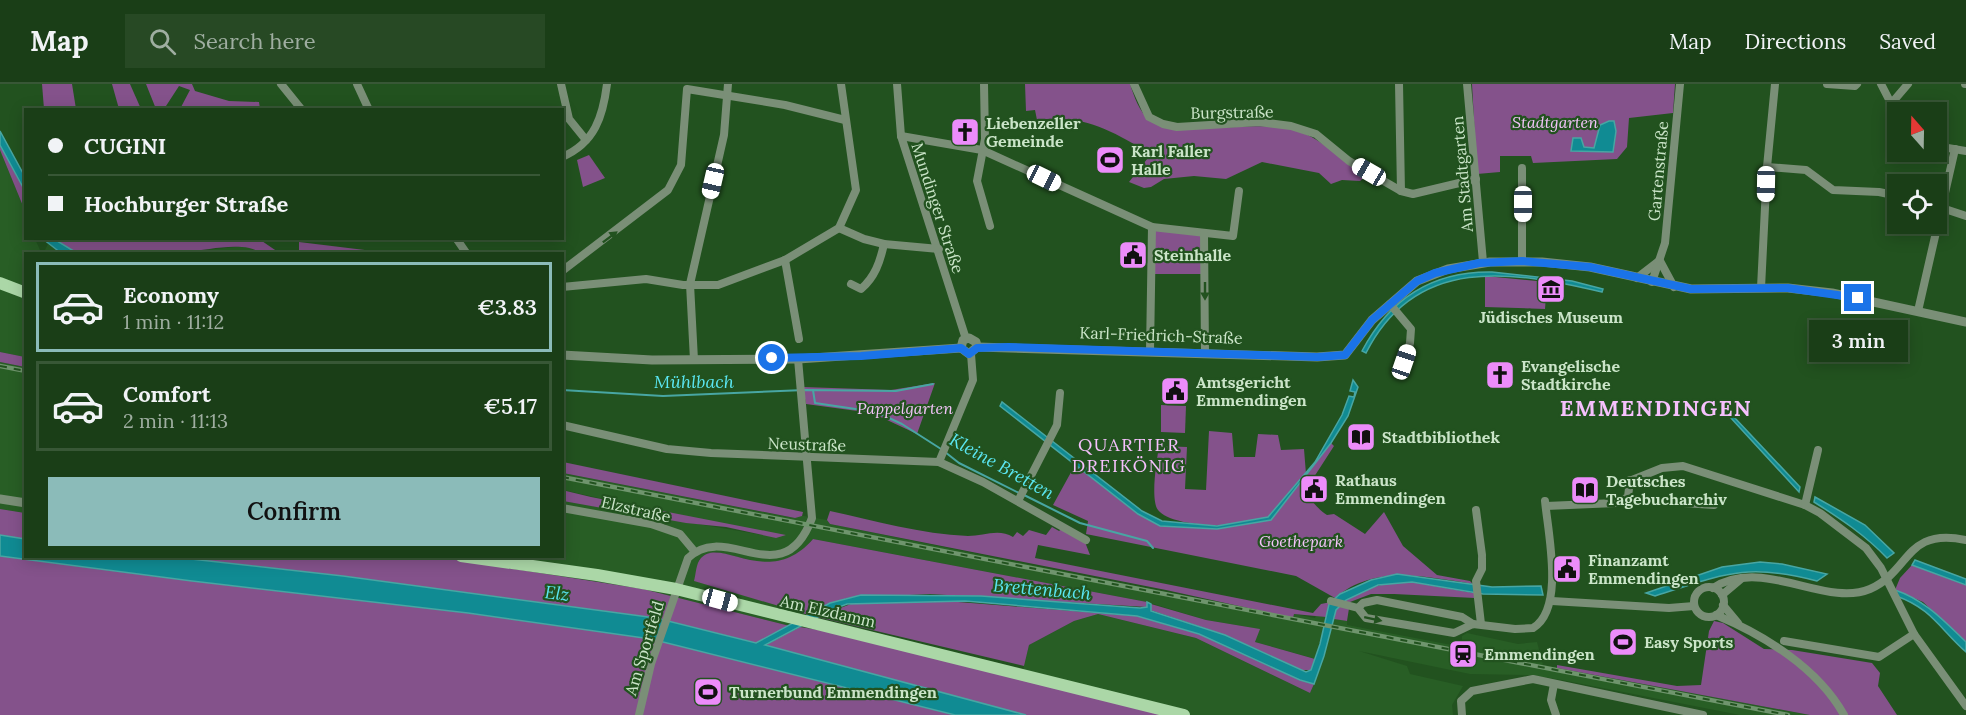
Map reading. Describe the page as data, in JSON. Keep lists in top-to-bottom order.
{
  "streets": {
    "main road": ["Am Elzdamm"],
    "street": [
      "Burgstraße",
      "Gartenstraße",
      "Am Stadtgarten",
      "Mundinger Straße",
      "Karl-Friedrich-Straße",
      "Neustraße",
      "Elzstraße",
      "Am Sportfeld"
    ]
  },
  "crossings": [
    ["Burgstraße", "Am Stadtgarten"],
    ["Am Elzdamm", "Am Sportfeld"]
  ],
  "districts": ["EMMENDINGEN", "QUARTIER DREIKÖNIG"],
  "water": [
    "Mühlbach",
    "Kleine Bretten",
    "Brettenbach",
    "Elz"
  ],
  "parks": ["Stadtgarten", "Pappelgarten", "Goethepark"],
  "places": {
    "church": ["Liebenzeller Gemeinde", "Evangelische Stadtkirche"],
    "sports": ["Karl Faller Halle", "Easy Sports", "Turnerbund Emmendingen"],
    "public building": [
      "Steinhalle",
      "Amtsgericht Emmendingen",
      "Rathaus Emmendingen",
      "Finanzamt Emmendingen"
    ],
    "museum": ["Jüdisches Museum"],
    "library": ["Stadtbibliothek", "Deutsches Tagebucharchiv"],
    "station": ["Emmendingen"]
  },
  "north": "top",
  "page": {
    "header": "Map",
    "search": "Search here",
    "nav": ["Map", "Directions", "Saved"],
    "banner": ["CUGINI", "Hochburger Straße"],
    "list": [
      {
        "name": "Economy",
        "note": "1 min · 11:12",
        "value": "€3.83"
      },
      {
        "name": "Comfort",
        "note": "2 min · 11:13",
        "value": "€5.17"
      }
    ],
    "bubble": "3 min",
    "buttons": "Confirm"
  }
}
